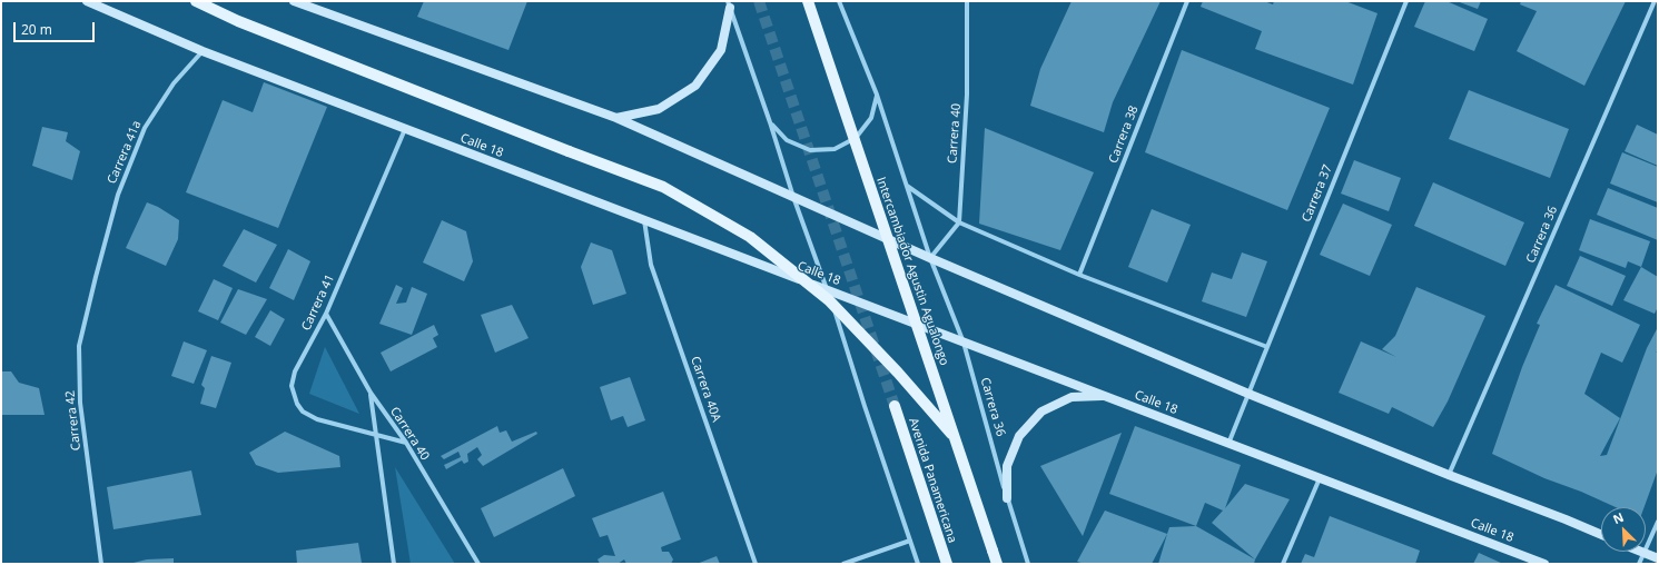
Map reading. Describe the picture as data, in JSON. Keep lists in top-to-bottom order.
{
  "streets": {
    "main road": ["Calle 18", "Intercambiador Agustin Agualongo", "Avenida Panamericana"],
    "street": [
      "Carrera 40",
      "Carrera 38",
      "Carrera 41a",
      "Carrera 37",
      "Carrera 36",
      "Carrera 41",
      "Carrera 40A",
      "Carrera 42"
    ]
  },
  "crossings": [
    ["Carrera 40", "Carrera 41"],
    ["Calle 18", "Carrera 41a"],
    ["Calle 18", "Carrera 37"],
    ["Calle 18", "Carrera 36"],
    ["Calle 18", "Carrera 41"],
    ["Calle 18", "Carrera 40A"],
    ["Carrera 41a", "Carrera 42"]
  ],
  "scale_bar": "20 m",
  "north": "top left"
}
